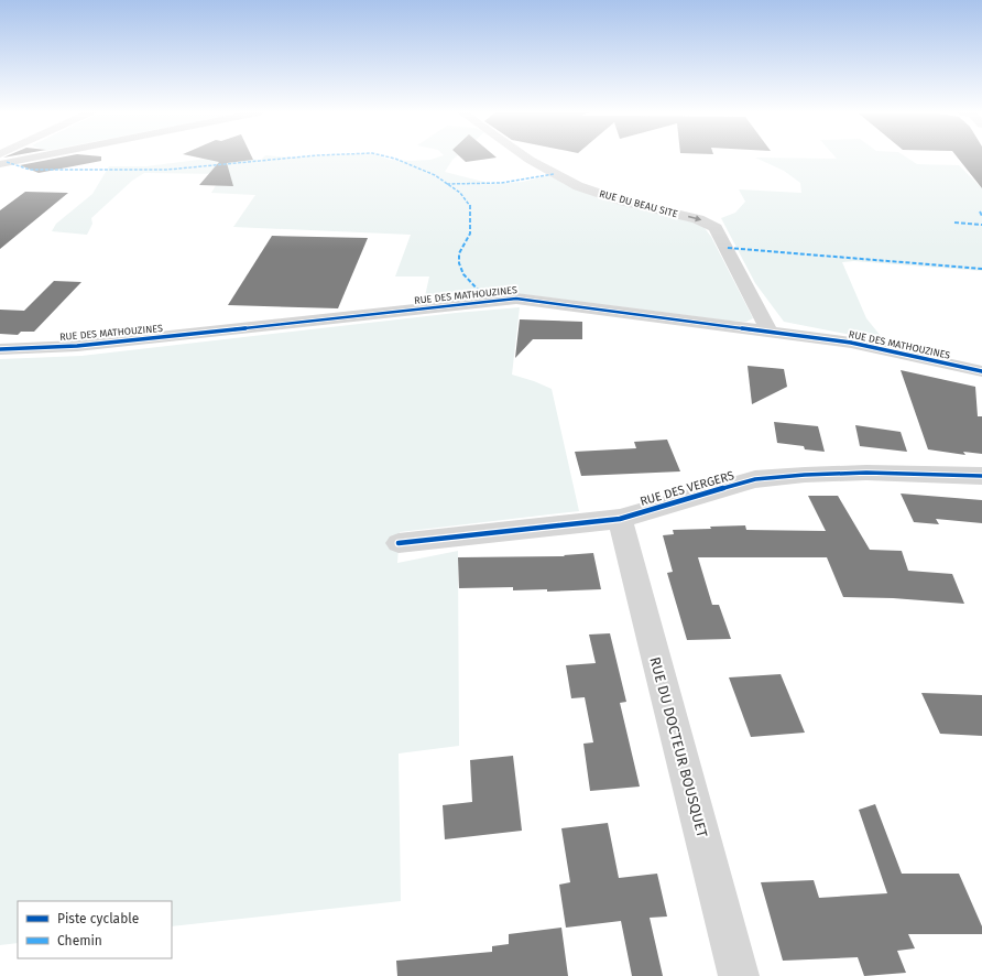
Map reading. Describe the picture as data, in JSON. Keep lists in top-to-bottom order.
{
  "streets": {
    "street": [
      "RUE DU BEAU SITE",
      "RUE DES MATHOUZINES",
      "RUE DES VERGERS",
      "RUE DU DOCTEUR BOUSQUET"
    ]
  },
  "crossings": [
    ["RUE DU BEAU SITE", "RUE DES MATHOUZINES"],
    ["RUE DES VERGERS", "RUE DU DOCTEUR BOUSQUET"]
  ],
  "one_way": ["RUE DU BEAU SITE"],
  "legend": ["Piste cyclable", "Chemin"]
}
